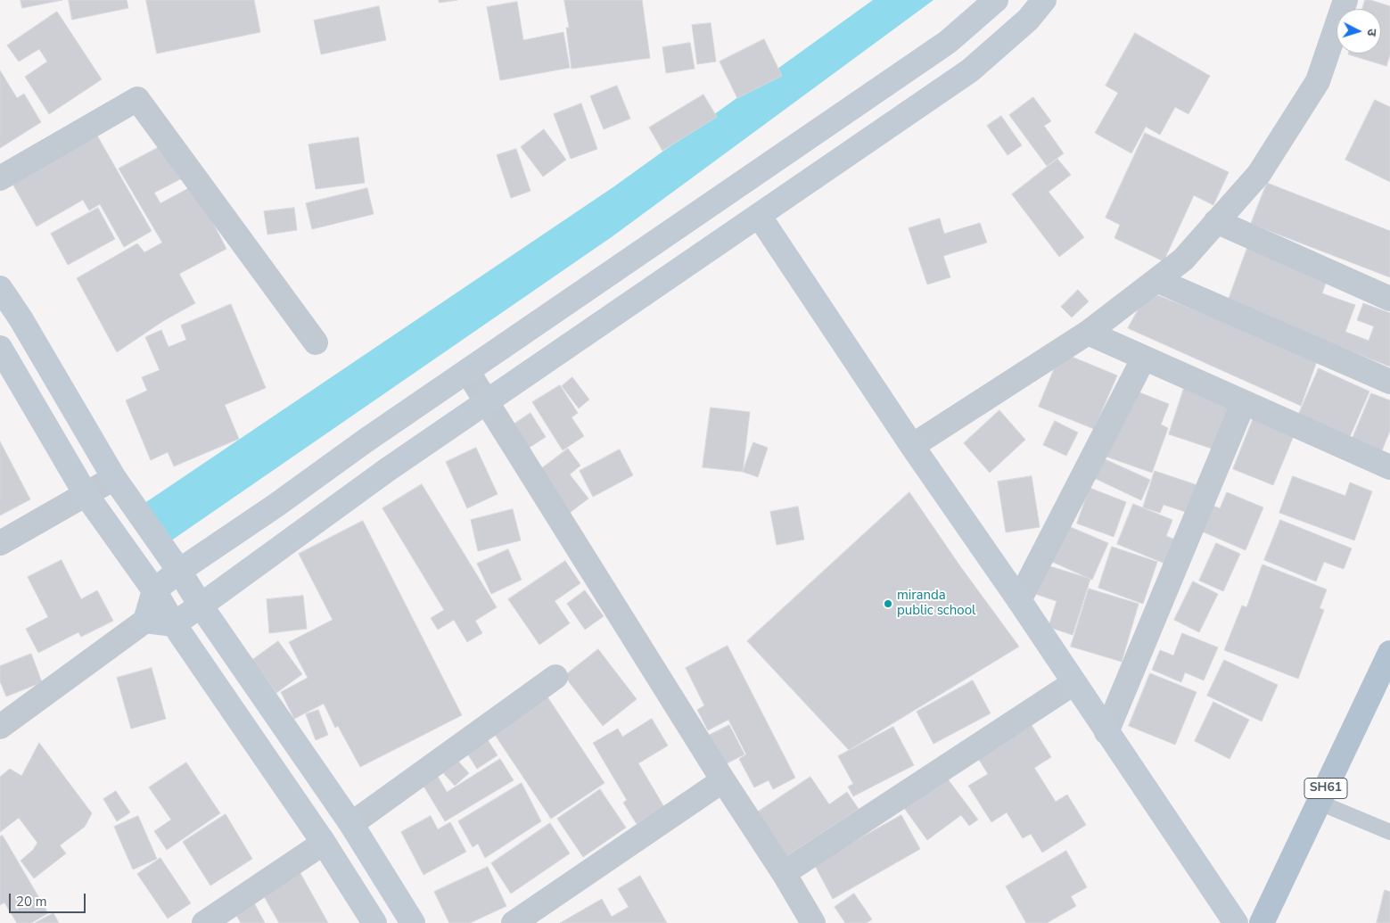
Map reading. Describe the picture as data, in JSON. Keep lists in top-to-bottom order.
{
  "streets": {
    "main road": ["SH61"]
  },
  "places": ["miranda public school"],
  "scale_bar": "20 m",
  "north": "right"
}
